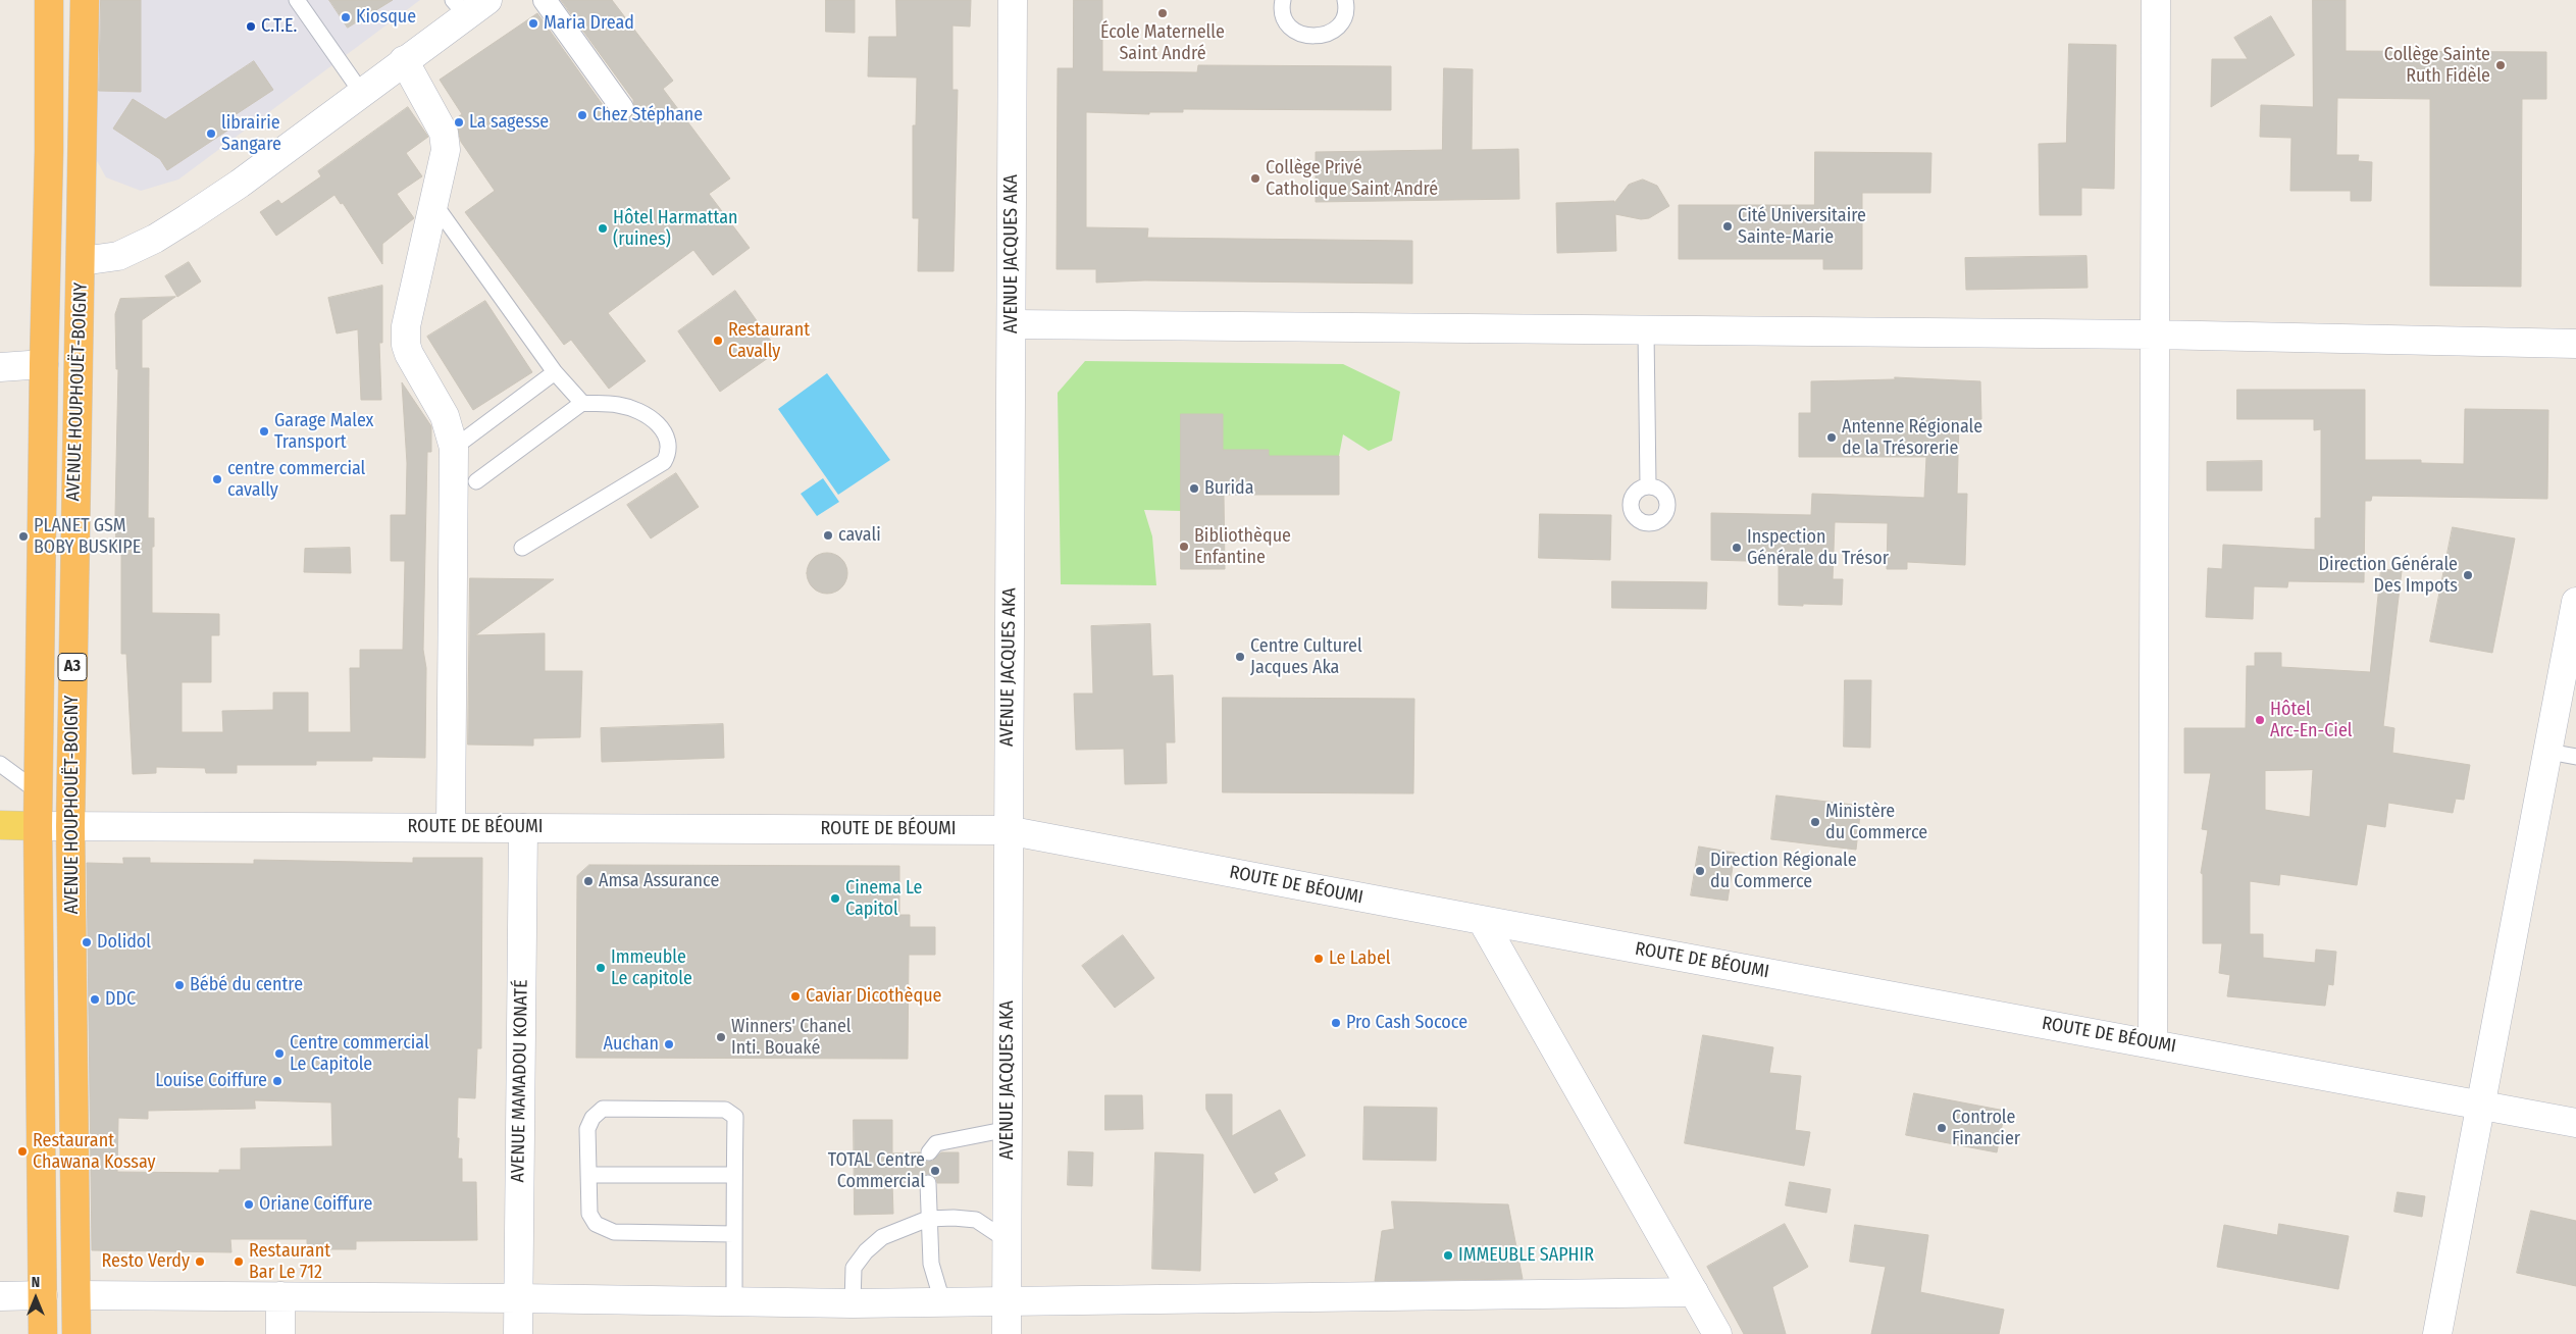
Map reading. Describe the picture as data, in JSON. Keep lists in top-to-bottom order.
{
  "streets": {
    "highway": ["AVENUE HOUPHOUËT-BOIGNY", "A3"],
    "main road": ["ROUTE DE BÉOUMI"],
    "street": ["AVENUE JACQUES AKA", "AVENUE MAMADOU KONATÉ"]
  },
  "crossings": [
    ["AVENUE JACQUES AKA", "ROUTE DE BÉOUMI"],
    ["AVENUE HOUPHOUËT-BOIGNY", "ROUTE DE BÉOUMI"],
    ["ROUTE DE BÉOUMI", "AVENUE MAMADOU KONATÉ"]
  ],
  "places": [
    "École Maternelle Saint André",
    "Kiosque",
    "Maria Dread",
    "C.T.E.",
    "Collège Sainte Ruth Fidèle",
    "Chez Stéphane",
    "La sagesse",
    "librairie Sangare",
    "Collège Privé Catholique Saint André",
    "Cité Universitaire Sainte-Marie",
    "Hôtel Harmattan (ruines)",
    "Restaurant Cavally",
    "Garage Malex Transport",
    "Antenne Régionale de la Trésorerie",
    "centre commercial cavally",
    "Burida",
    "cavali",
    "PLANET GSM BOBY BUSKIPE",
    "Bibliothèque Enfantine",
    "Inspection Générale du Trésor",
    "Direction Générale Des Impots",
    "Centre Culturel Jacques Aka",
    "Hôtel Arc-En-Ciel",
    "Ministère du Commerce",
    "Direction Régionale du Commerce",
    "Amsa Assurance",
    "Cinema Le Capitol",
    "Dolidol",
    "Le Label",
    "Immeuble Le capitole",
    "Bébé du centre",
    "Caviar Dicothèque",
    "DDC",
    "Pro Cash Sococe",
    "Winners' Chanel Inti. Bouaké",
    "Auchan",
    "Centre commercial Le Capitole",
    "Louise Coiffure",
    "Controle Financier",
    "Restaurant Chawana Kossay",
    "TOTAL Centre Commercial",
    "Oriane Coiffure",
    "IMMEUBLE SAPHIR",
    "Resto Verdy",
    "Restaurant Bar Le 712"
  ],
  "north": "top"
}
